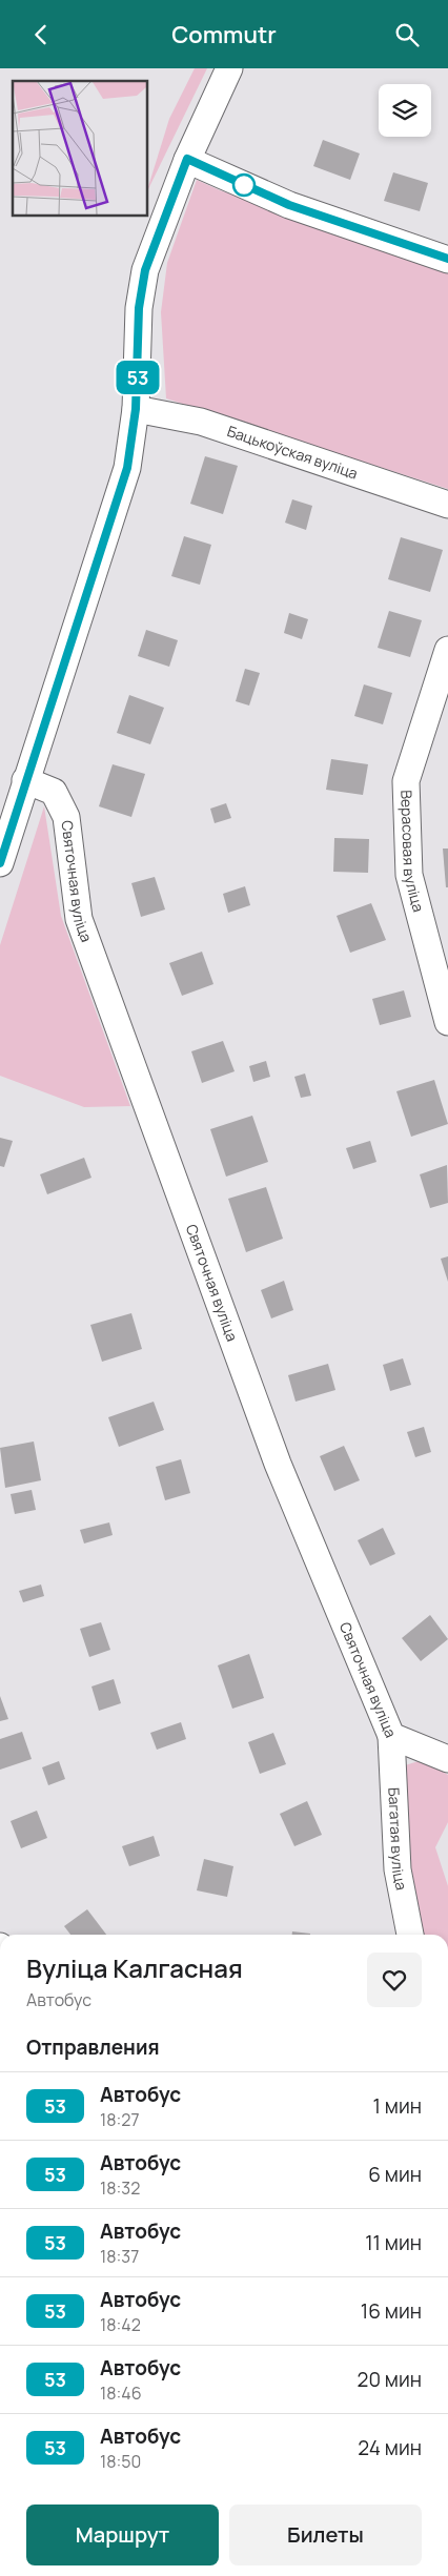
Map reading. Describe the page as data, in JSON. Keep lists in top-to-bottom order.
{
  "streets": {
    "street": [
      "Бацькоўская вуліца",
      "Верасовая вуліца",
      "Святочная вуліца",
      "Багатая вуліца"
    ]
  },
  "crossings": [
    ["Святочная вуліца", "Багатая вуліца"]
  ],
  "lines": ["bus line 53"],
  "page": {
    "header": "Commutr",
    "on_map": "53",
    "heading": [
      ["Вуліца Калгасная", "Автобус"],
      "Отправления"
    ],
    "list": [
      {
        "mark": "53",
        "name": "Автобус",
        "note": "18:27",
        "value": "1 мин"
      },
      {
        "mark": "53",
        "name": "Автобус",
        "note": "18:32",
        "value": "6 мин"
      },
      {
        "mark": "53",
        "name": "Автобус",
        "note": "18:37",
        "value": "11 мин"
      },
      {
        "mark": "53",
        "name": "Автобус",
        "note": "18:42",
        "value": "16 мин"
      },
      {
        "mark": "53",
        "name": "Автобус",
        "note": "18:46",
        "value": "20 мин"
      },
      {
        "mark": "53",
        "name": "Автобус",
        "note": "18:50",
        "value": "24 мин"
      }
    ],
    "buttons": ["Маршрут", "Билеты"]
  }
}
